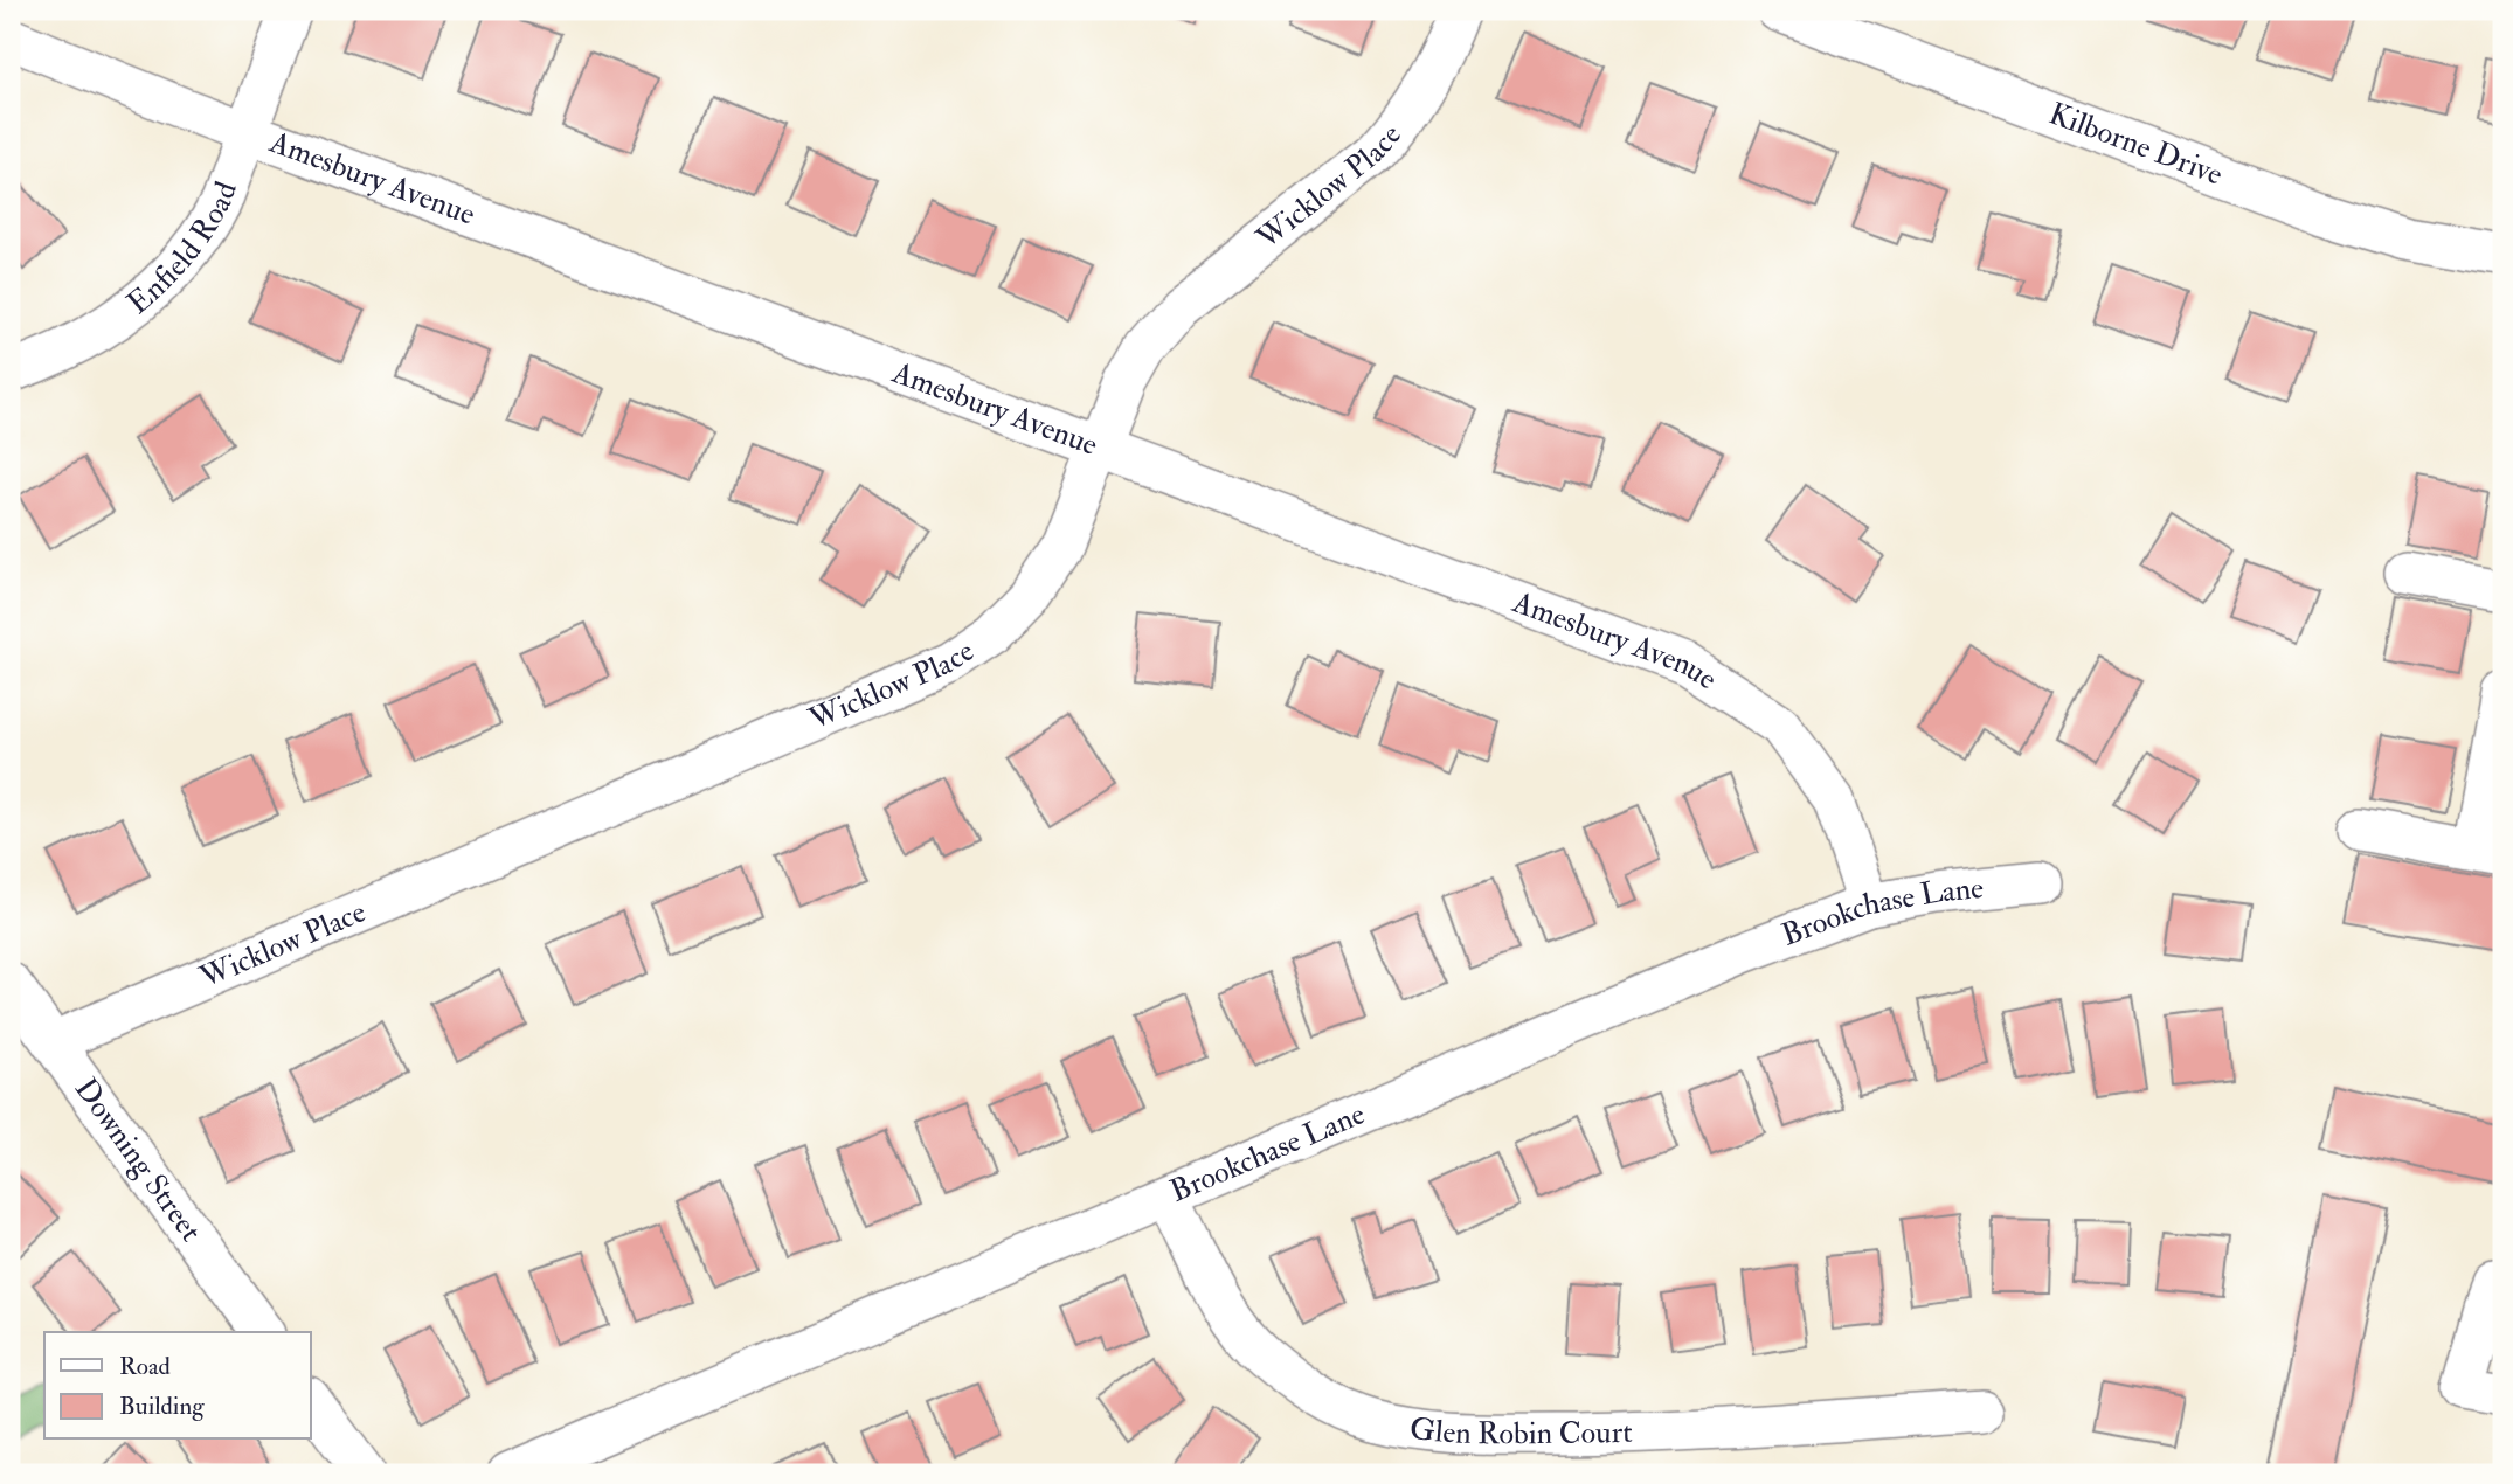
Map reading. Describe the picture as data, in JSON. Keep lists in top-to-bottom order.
{
  "streets": {
    "street": [
      "Kilborne Drive",
      "Amesbury Avenue",
      "Wicklow Place",
      "Enfield Road",
      "Brookchase Lane",
      "Downing Street",
      "Glen Robin Court"
    ]
  },
  "crossings": [
    ["Amesbury Avenue", "Wicklow Place"],
    ["Amesbury Avenue", "Enfield Road"],
    ["Amesbury Avenue", "Brookchase Lane"],
    ["Wicklow Place", "Downing Street"],
    ["Brookchase Lane", "Glen Robin Court"]
  ],
  "legend": ["Road", "Building"]
}
